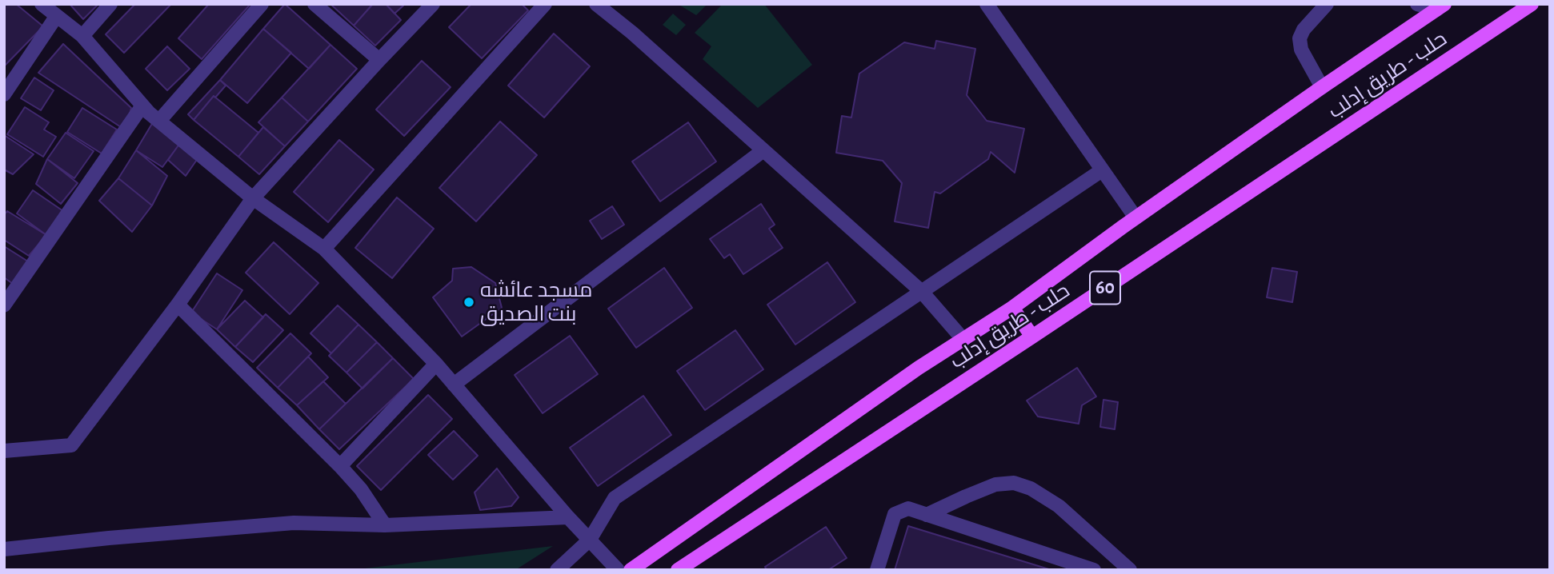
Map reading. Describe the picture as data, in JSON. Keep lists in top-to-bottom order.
{
  "streets": {
    "main road": ["حلب - طريق إدلب", "60"]
  },
  "places": ["مسجد عائشه بنت الصديق"]
}
